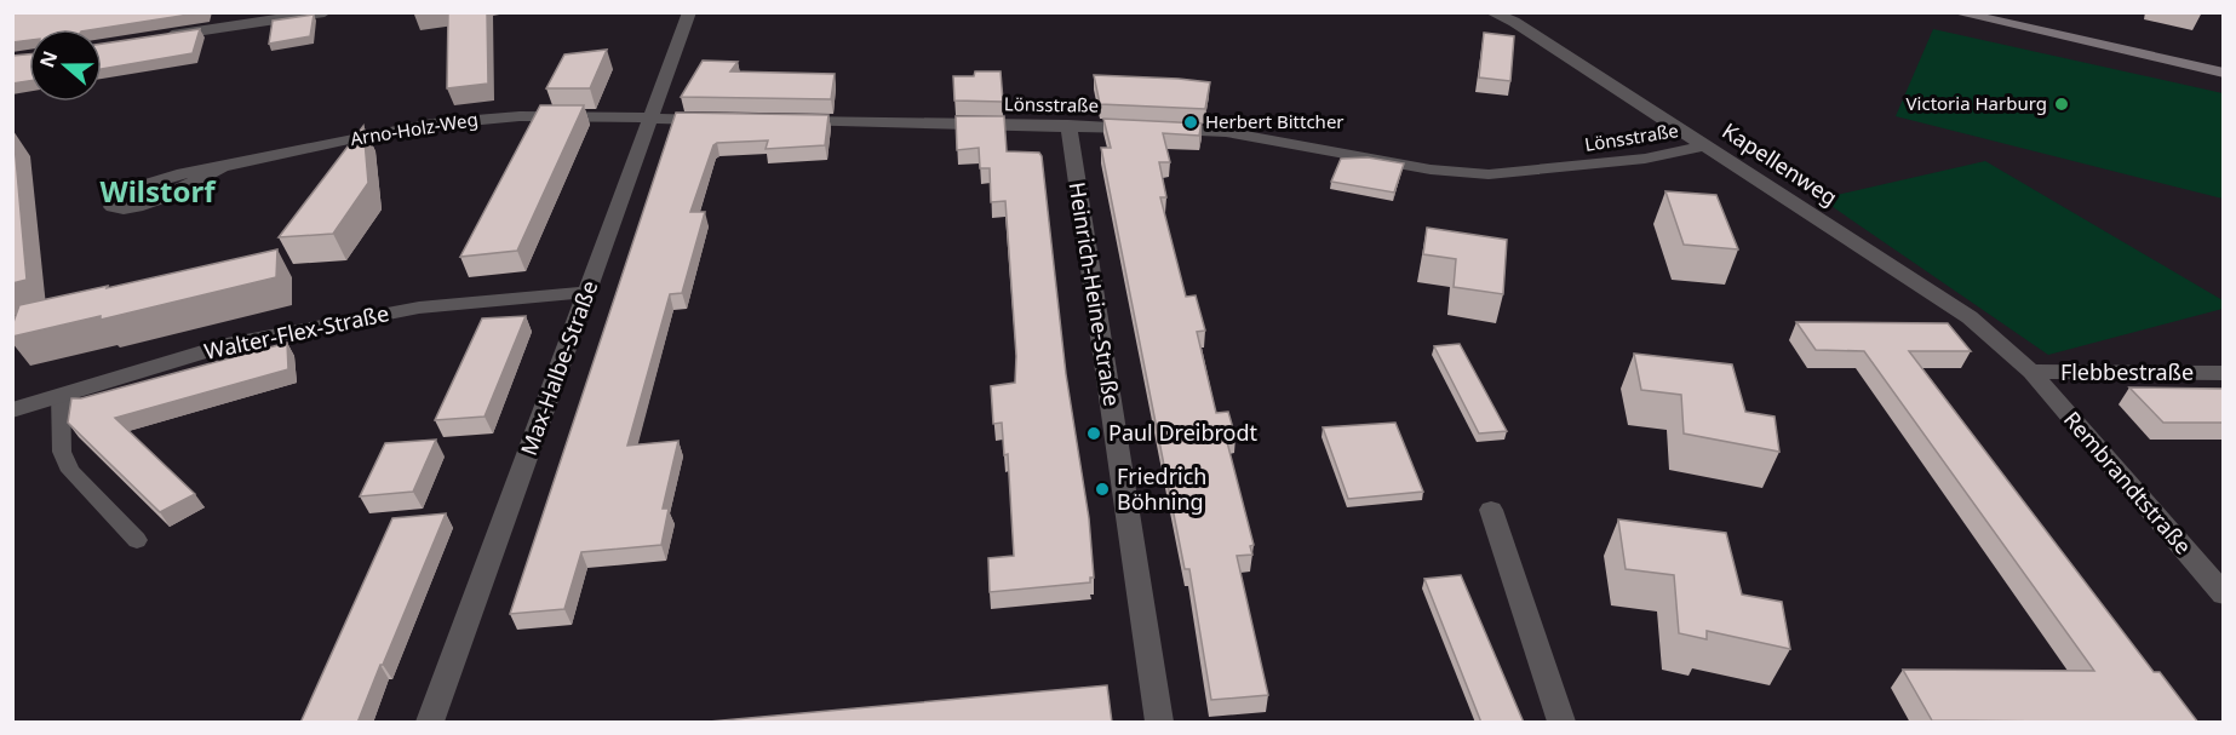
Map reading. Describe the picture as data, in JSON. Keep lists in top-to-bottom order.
{
  "streets": {
    "street": [
      "Lönsstraße",
      "Arno-Holz-Weg",
      "Kapellenweg",
      "Heinrich-Heine-Straße",
      "Walter-Flex-Straße",
      "Max-Halbe-Straße",
      "Flebbestraße",
      "Rembrandtstraße"
    ]
  },
  "crossings": [
    ["Lönsstraße", "Kapellenweg"],
    ["Lönsstraße", "Heinrich-Heine-Straße"],
    ["Arno-Holz-Weg", "Max-Halbe-Straße"],
    ["Kapellenweg", "Flebbestraße"],
    ["Kapellenweg", "Rembrandtstraße"],
    ["Walter-Flex-Straße", "Max-Halbe-Straße"],
    ["Flebbestraße", "Rembrandtstraße"]
  ],
  "districts": ["Wilstorf"],
  "places": [
    "Victoria Harburg",
    "Herbert Bittcher",
    "Paul Dreibrodt",
    "Friedrich Böhning"
  ],
  "north": "left"
}
